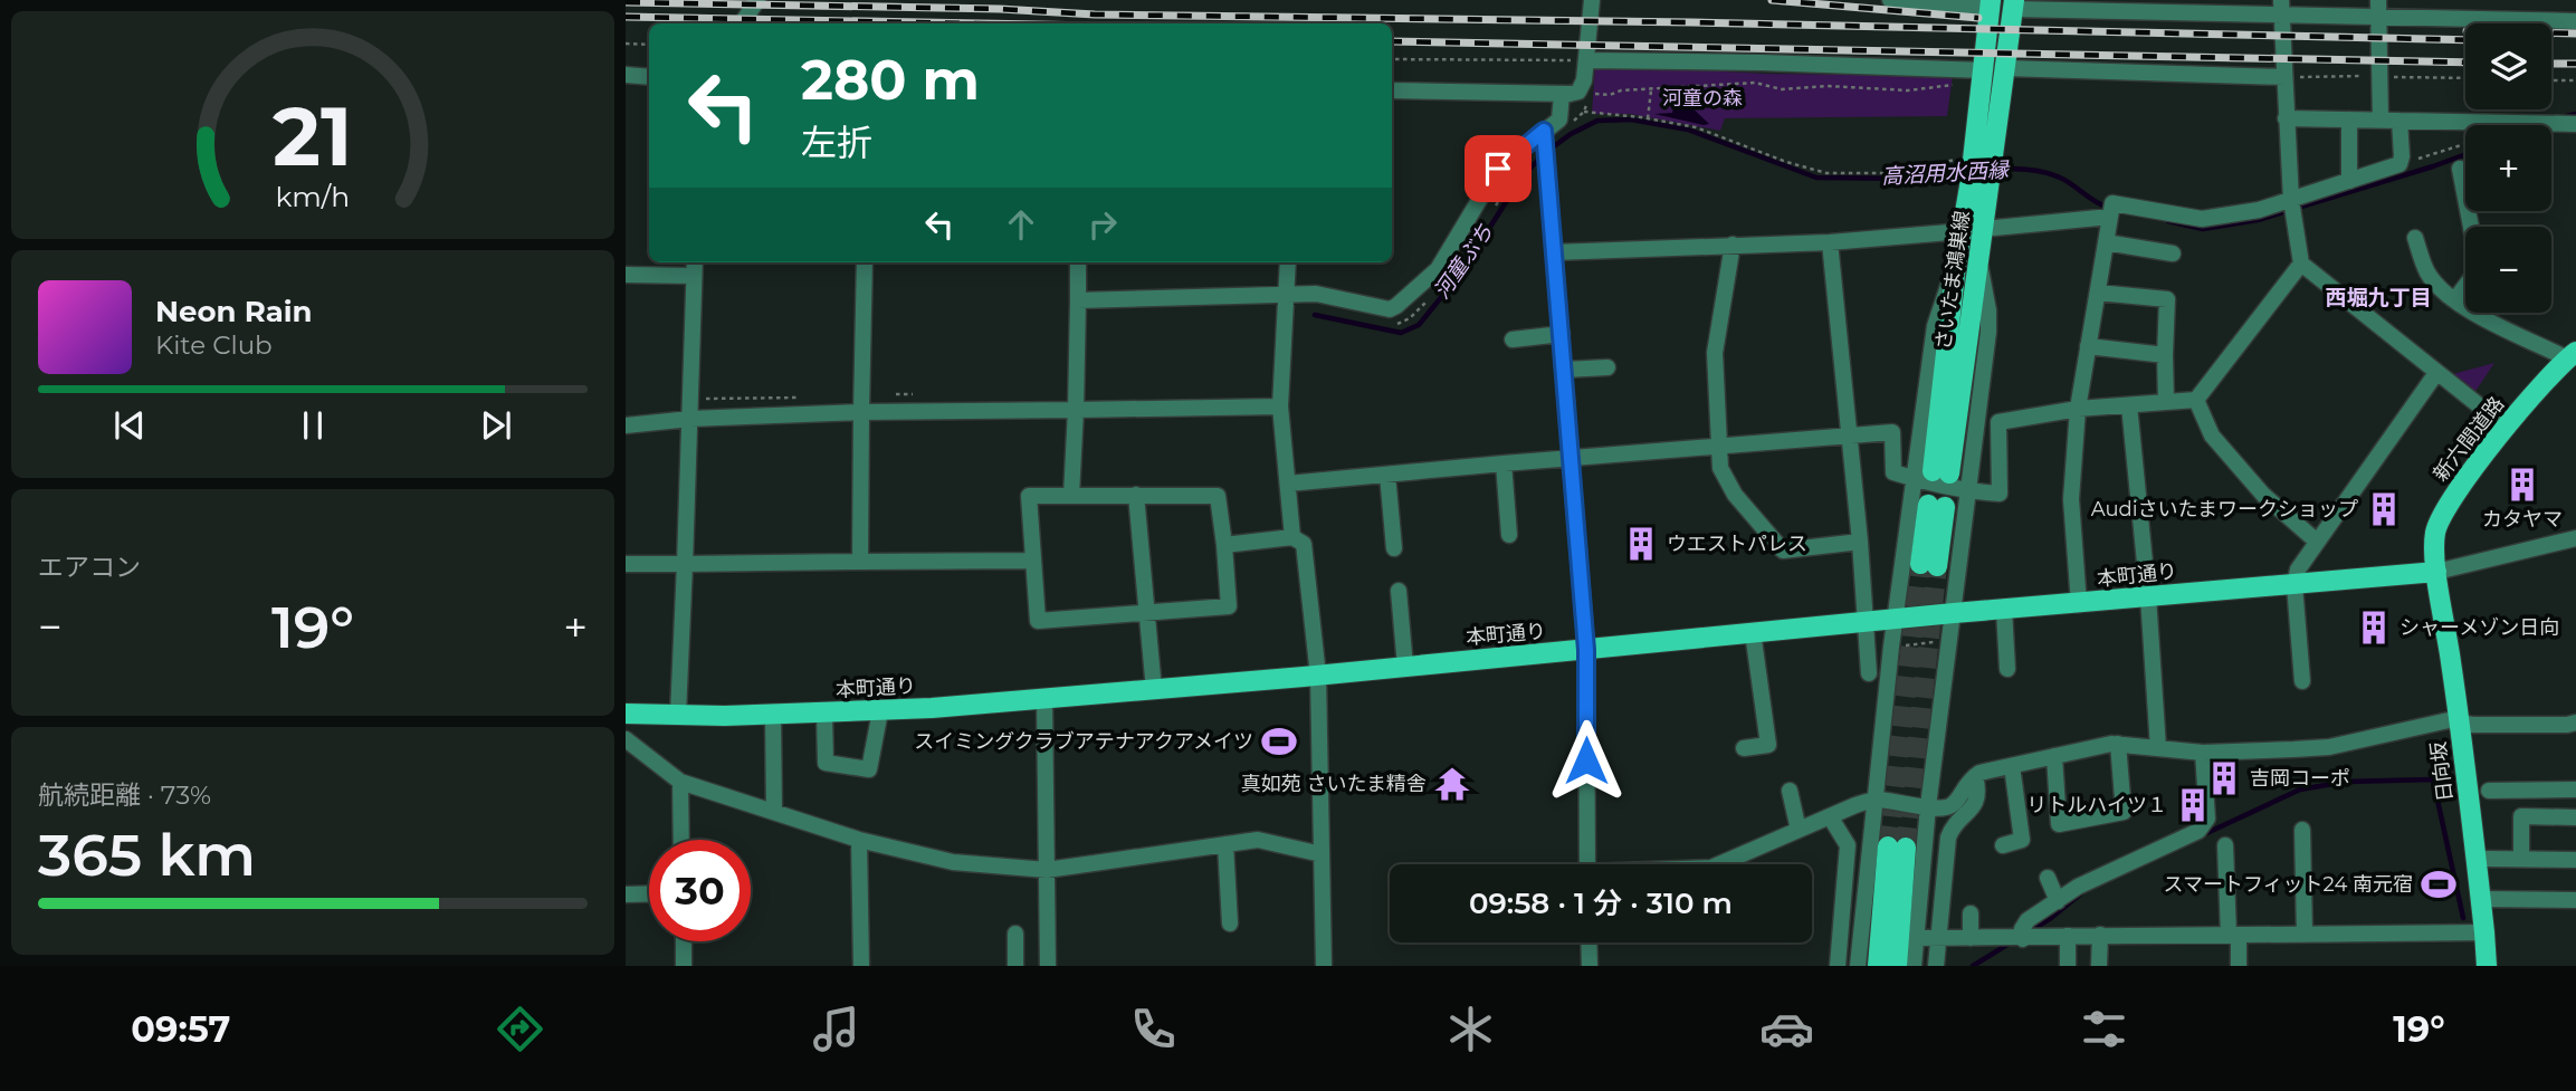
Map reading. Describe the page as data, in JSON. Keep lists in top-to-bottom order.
{
  "streets": {
    "main road": [
      "さいたま鴻巣線",
      "新六間道路",
      "本町通り",
      "日向坂"
    ]
  },
  "crossings": [
    ["新六間道路", "本町通り"],
    ["新六間道路", "日向坂"],
    ["本町通り", "日向坂"]
  ],
  "districts": ["西堀九丁目"],
  "water": ["高沼用水西縁", "河童ぶち"],
  "parks": ["河童の森"],
  "places": {
    "building": [
      "カタヤマ",
      "Audiさいたまワークショップ",
      "ウエストパレス",
      "シャーメゾン日向",
      "吉岡コーポ",
      "リトルハイツ１"
    ],
    "sports": ["スイミングクラブアテナアクアメイツ", "スマートフィット24 南元宿"],
    "temple": ["真如苑 さいたま精舎"]
  },
  "page": {
    "map_buttons": ["+", "−"],
    "turn": ["280 m", "左折"],
    "song": ["Neon Rain", "Kite Club"],
    "tile": [
      "エアコン",
      ["航続距離 · 73%", "365 km"]
    ],
    "heat": ["−", "19°", "+"],
    "limit": "30",
    "trip": "09:58 · 1 分 · 310 m",
    "tabs": ["09:57", "19°"],
    "gauge": ["21", "km/h"]
  }
}
